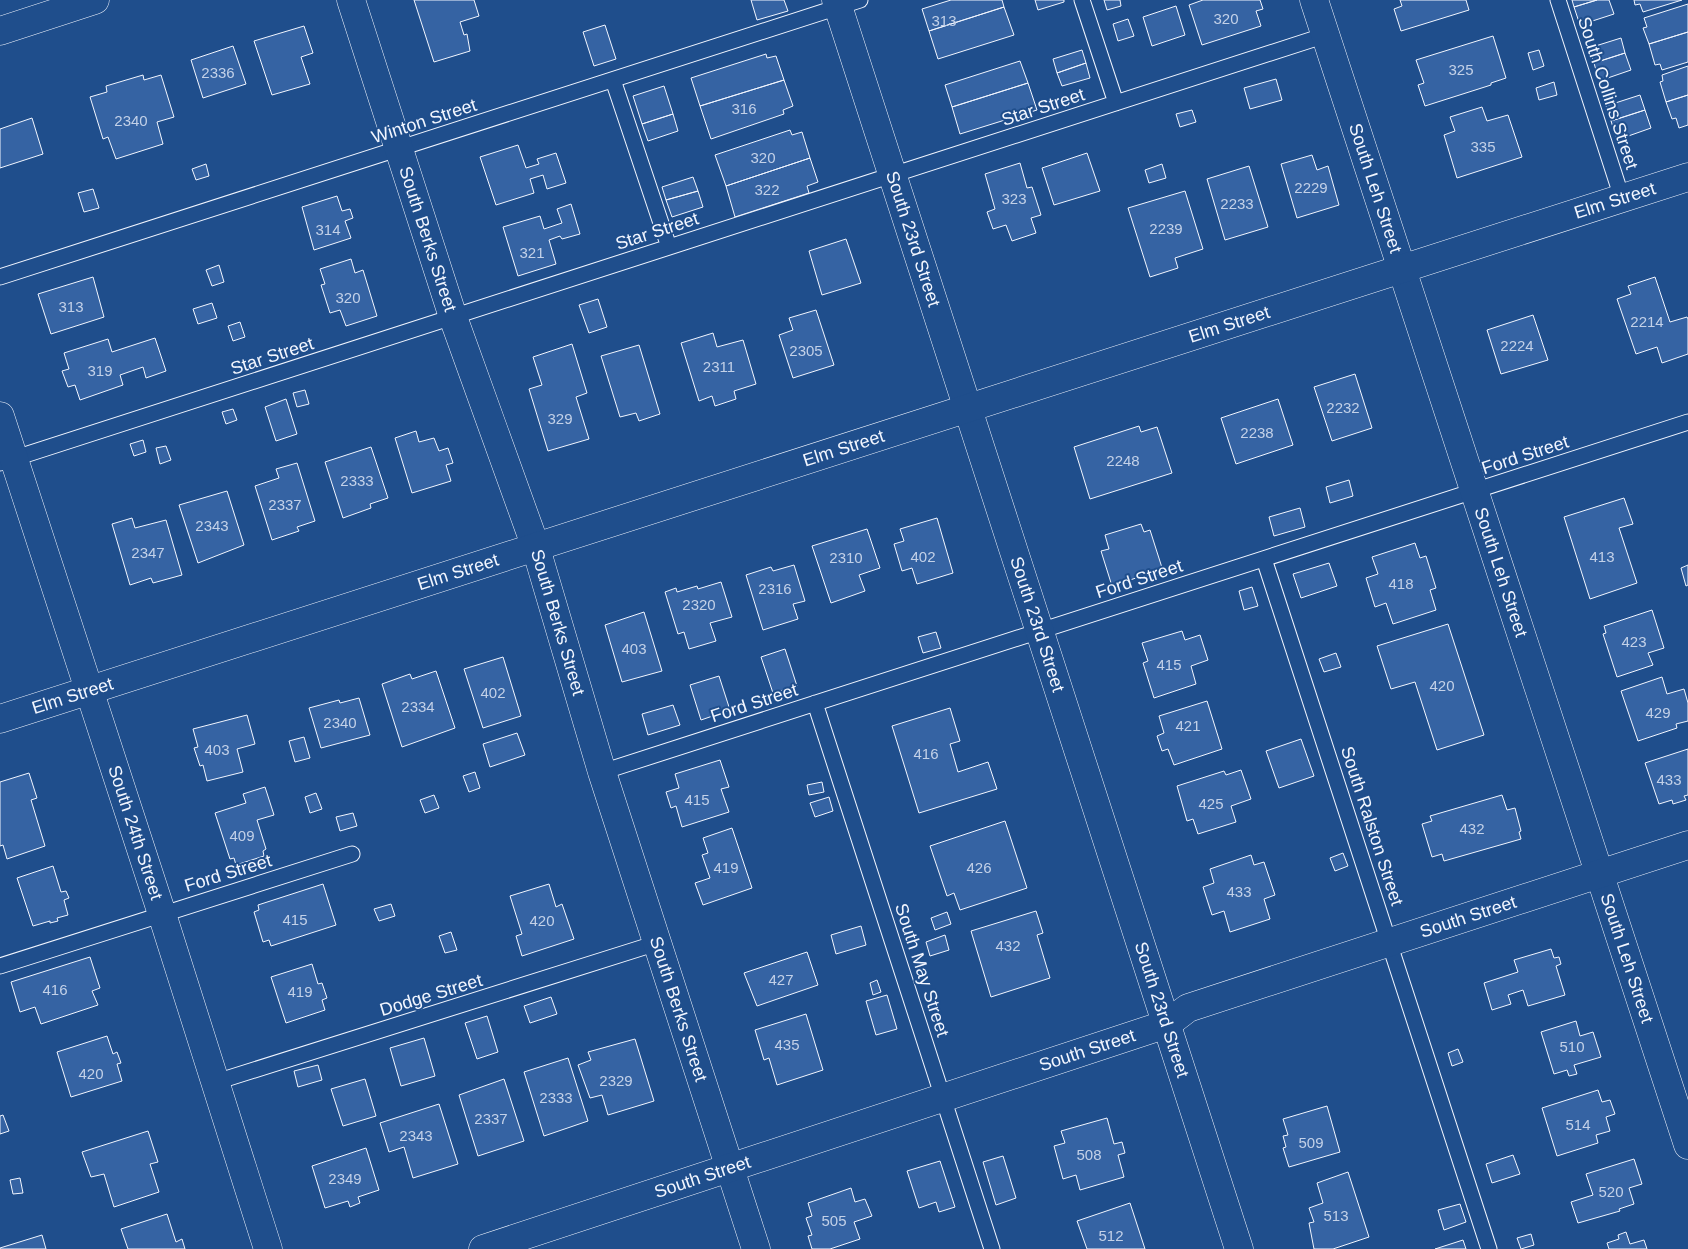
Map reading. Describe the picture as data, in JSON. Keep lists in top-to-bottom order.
{
  "streets": {
    "street": [
      "South Leh Street",
      "Elm Street",
      "South 23rd Street",
      "South Berks Street",
      "South 24th Street",
      "South Street"
    ],
    "lane": [
      "South Collins Street",
      "Star Street",
      "Winton Street",
      "Ford Street",
      "South Ralston Street",
      "South May Street",
      "Dodge Street"
    ]
  },
  "crossings": [
    ["South Collins Street", "Elm Street"],
    ["Star Street", "South Leh Street"],
    ["Star Street", "South 23rd Street"],
    ["Star Street", "South Berks Street"],
    ["Star Street", "South 24th Street"],
    ["Winton Street", "South 23rd Street"],
    ["Winton Street", "South Berks Street"],
    ["South Leh Street", "Elm Street"],
    ["South Leh Street", "Ford Street"],
    ["South Leh Street", "South Street"],
    ["Elm Street", "South 23rd Street"],
    ["Elm Street", "South Berks Street"],
    ["Elm Street", "South 24th Street"],
    ["South 23rd Street", "Ford Street"],
    ["South 23rd Street", "South Street"],
    ["South Berks Street", "Ford Street"],
    ["South Berks Street", "South Street"],
    ["South Berks Street", "Dodge Street"],
    ["Ford Street", "South Ralston Street"],
    ["Ford Street", "South 24th Street"],
    ["Ford Street", "South May Street"],
    ["South Ralston Street", "South Street"],
    ["South 24th Street", "Dodge Street"],
    ["South Street", "South May Street"]
  ],
  "house_numbers": [
    "320",
    "313",
    "325",
    "2336",
    "316",
    "2340",
    "335",
    "320",
    "2229",
    "322",
    "323",
    "2233",
    "2239",
    "314",
    "321",
    "320",
    "313",
    "2214",
    "2224",
    "2305",
    "2311",
    "319",
    "2232",
    "329",
    "2238",
    "2248",
    "2333",
    "2337",
    "2343",
    "2347",
    "402",
    "413",
    "2310",
    "418",
    "2316",
    "2320",
    "423",
    "403",
    "415",
    "420",
    "402",
    "2334",
    "429",
    "2340",
    "421",
    "403",
    "416",
    "433",
    "415",
    "425",
    "432",
    "409",
    "419",
    "426",
    "433",
    "415",
    "420",
    "432",
    "427",
    "416",
    "419",
    "435",
    "510",
    "420",
    "2329",
    "2333",
    "2337",
    "514",
    "2343",
    "509",
    "508",
    "2349",
    "520",
    "513",
    "505",
    "512"
  ]
}
